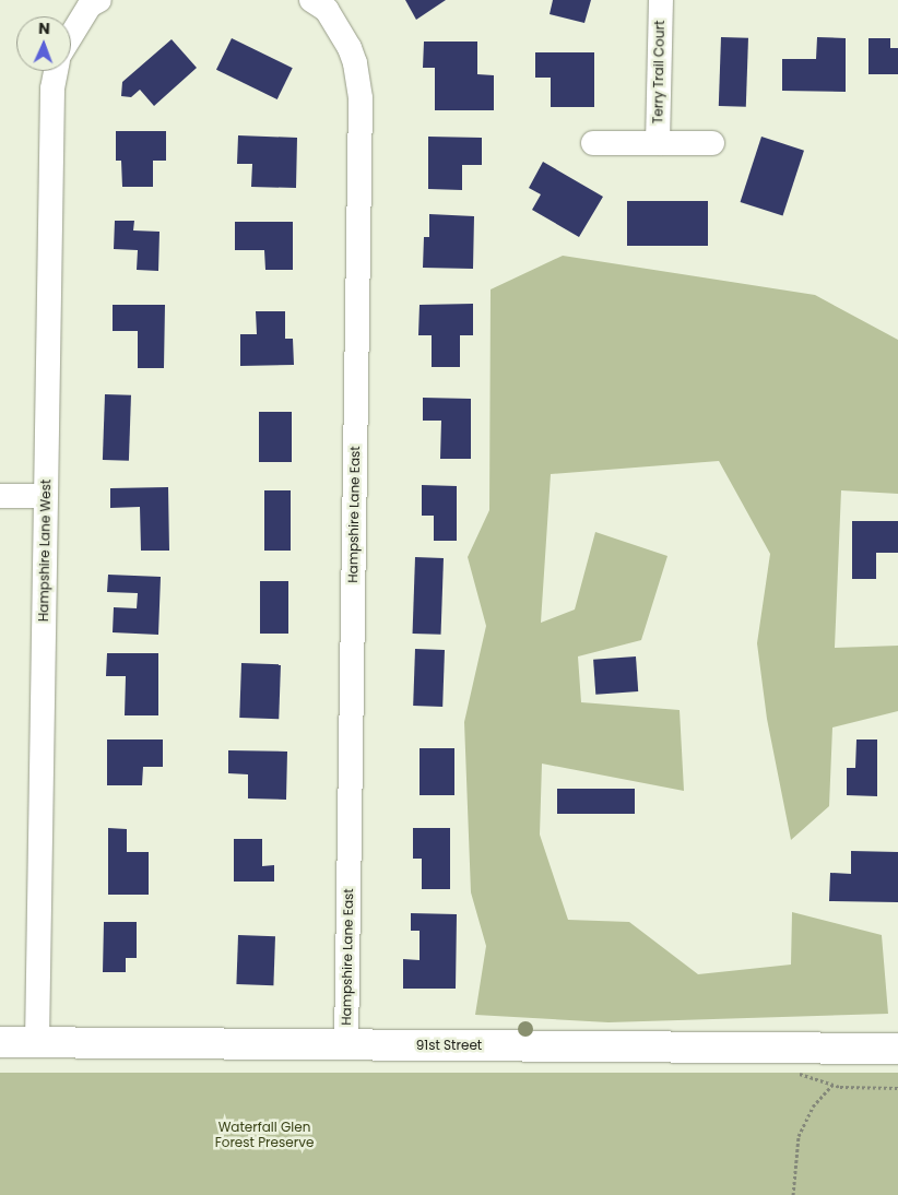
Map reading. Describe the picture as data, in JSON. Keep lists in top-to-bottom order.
{
  "streets": {
    "main road": ["91st Street"],
    "street": ["Terry Trail Court", "Hampshire Lane East", "Hampshire Lane West"]
  },
  "crossings": [
    ["Hampshire Lane East", "91st Street"],
    ["Hampshire Lane West", "91st Street"]
  ],
  "parks": ["Waterfall Glen Forest Preserve"],
  "north": "top"
}
